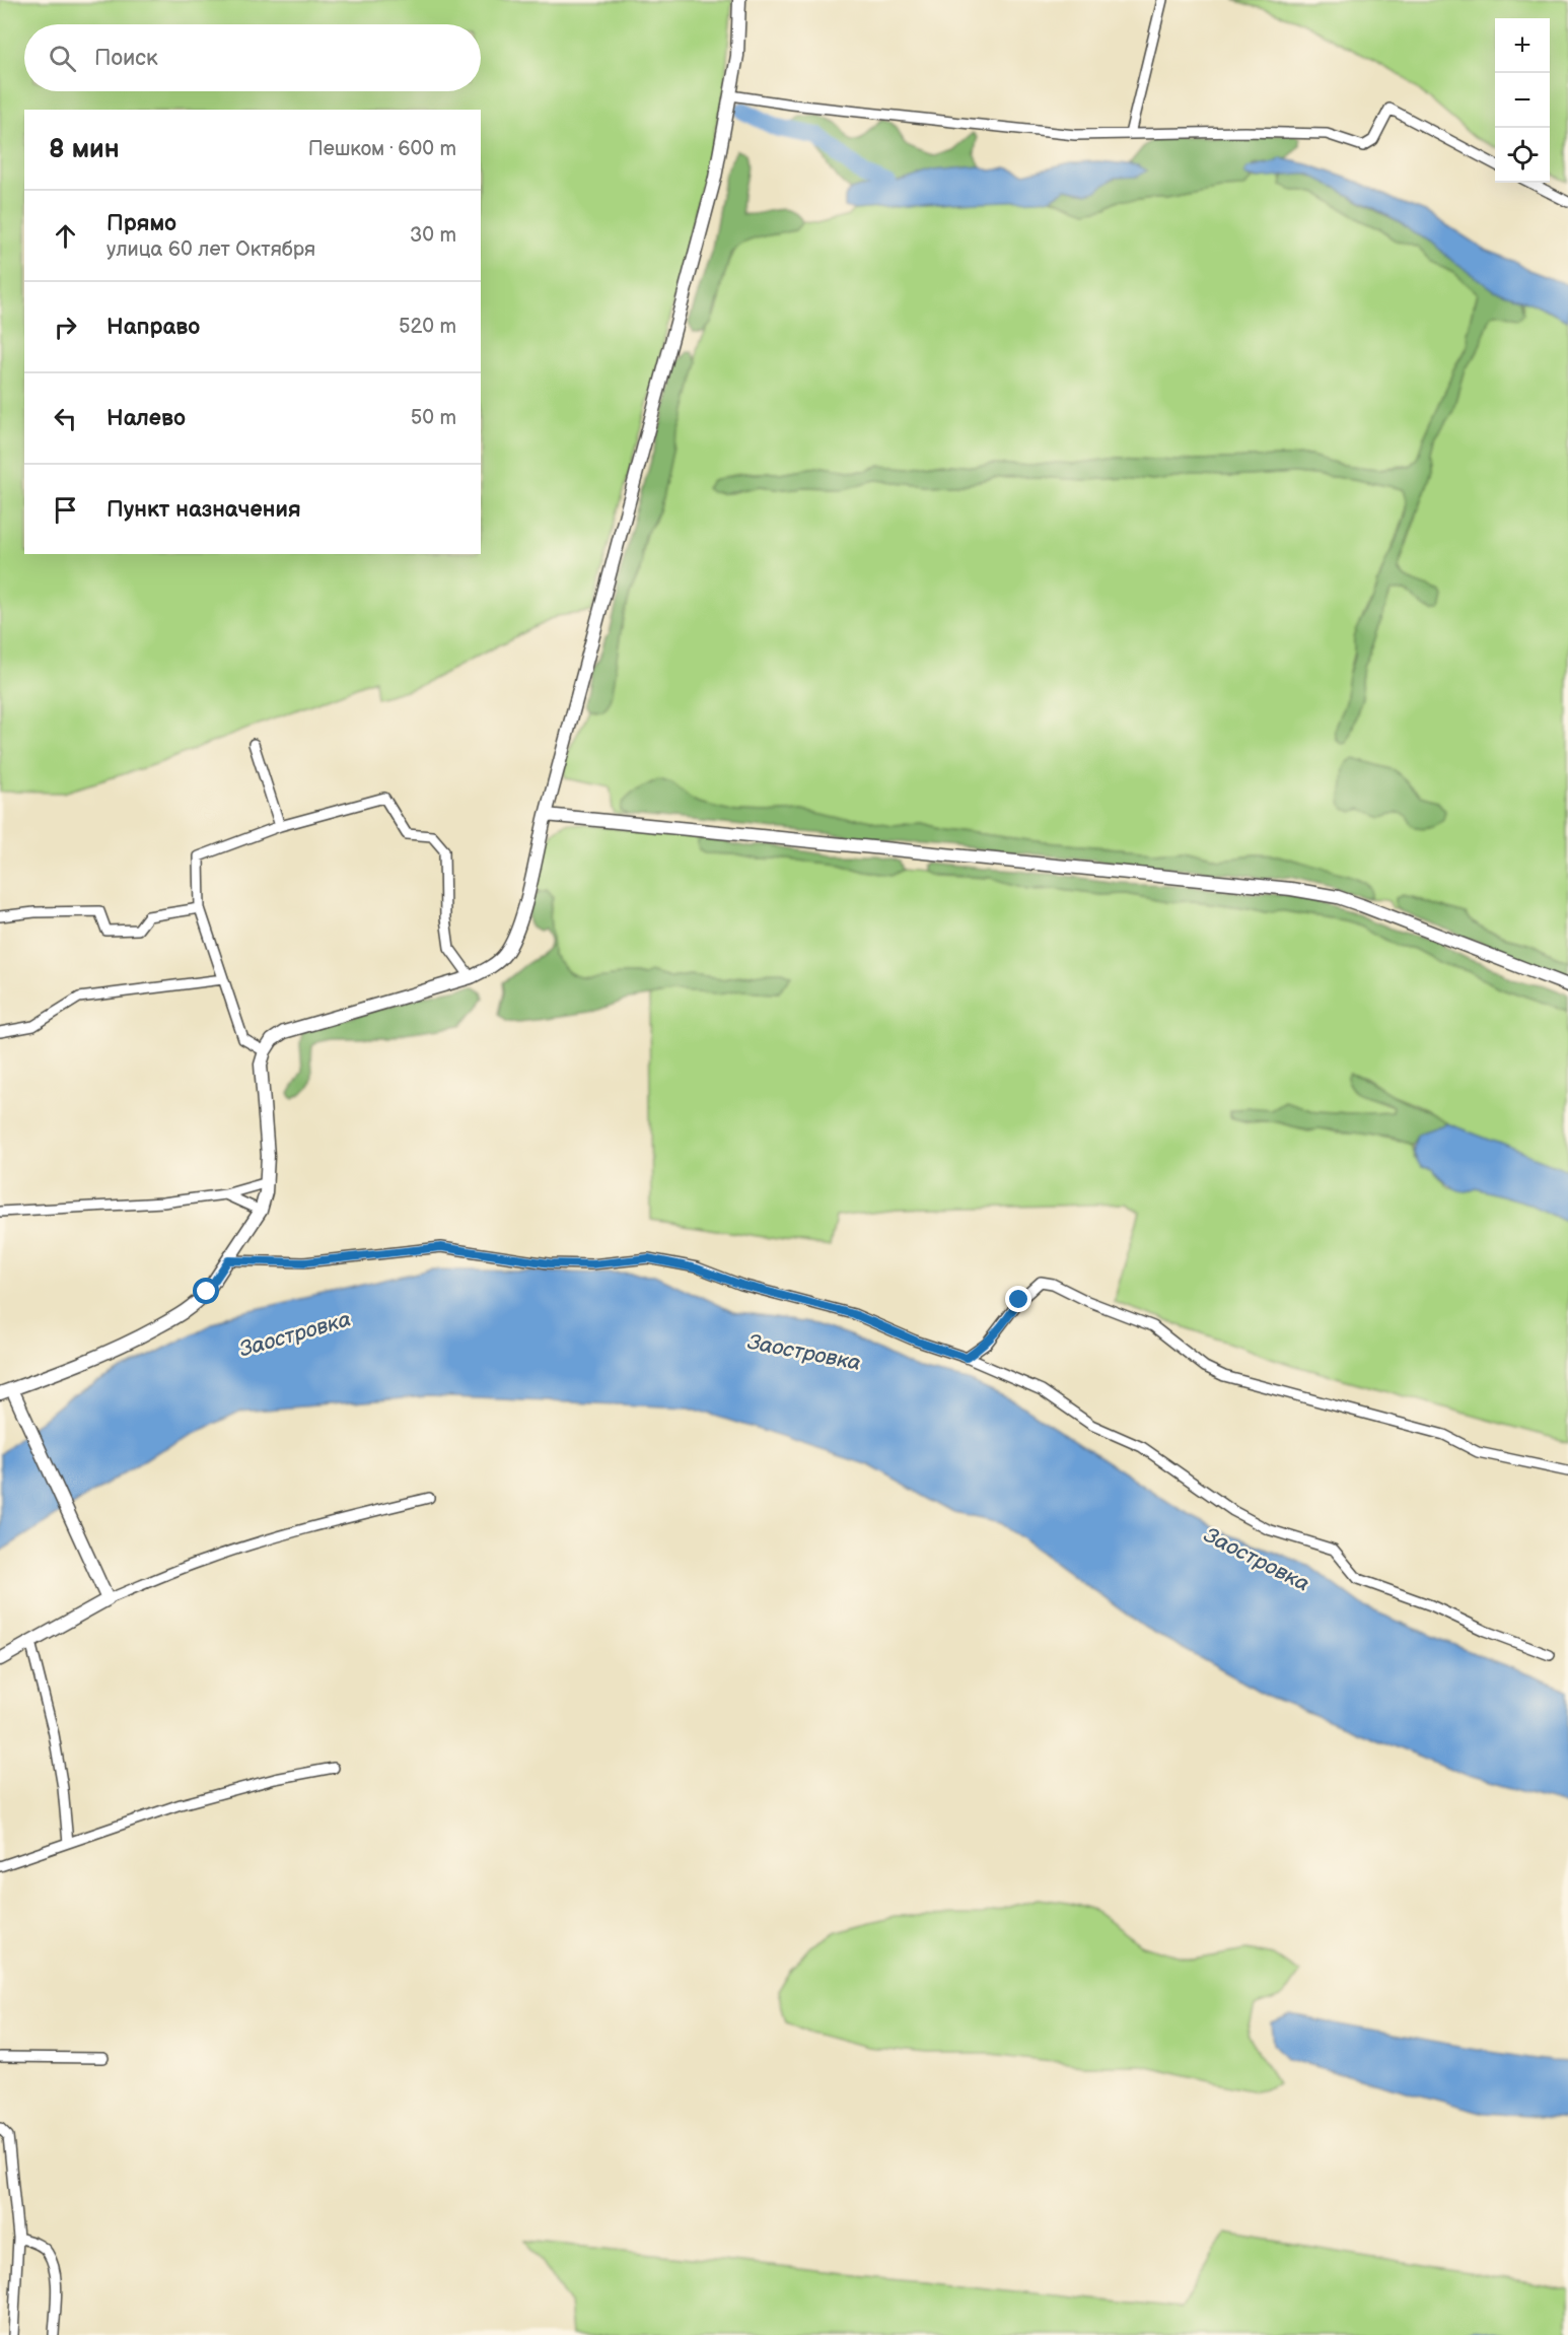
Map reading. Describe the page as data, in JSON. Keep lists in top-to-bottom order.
{
  "water": ["Заостровка"],
  "page": {
    "map_buttons": ["+", "−"],
    "search": "Поиск",
    "heading": ["8 мин", "Пешком · 600 m"],
    "list": [
      ["Прямо", "улица 60 лет Октября", "30 m"],
      ["Направо", "520 m"],
      ["Налево", "50 m"],
      "Пункт назначения"
    ]
  }
}
